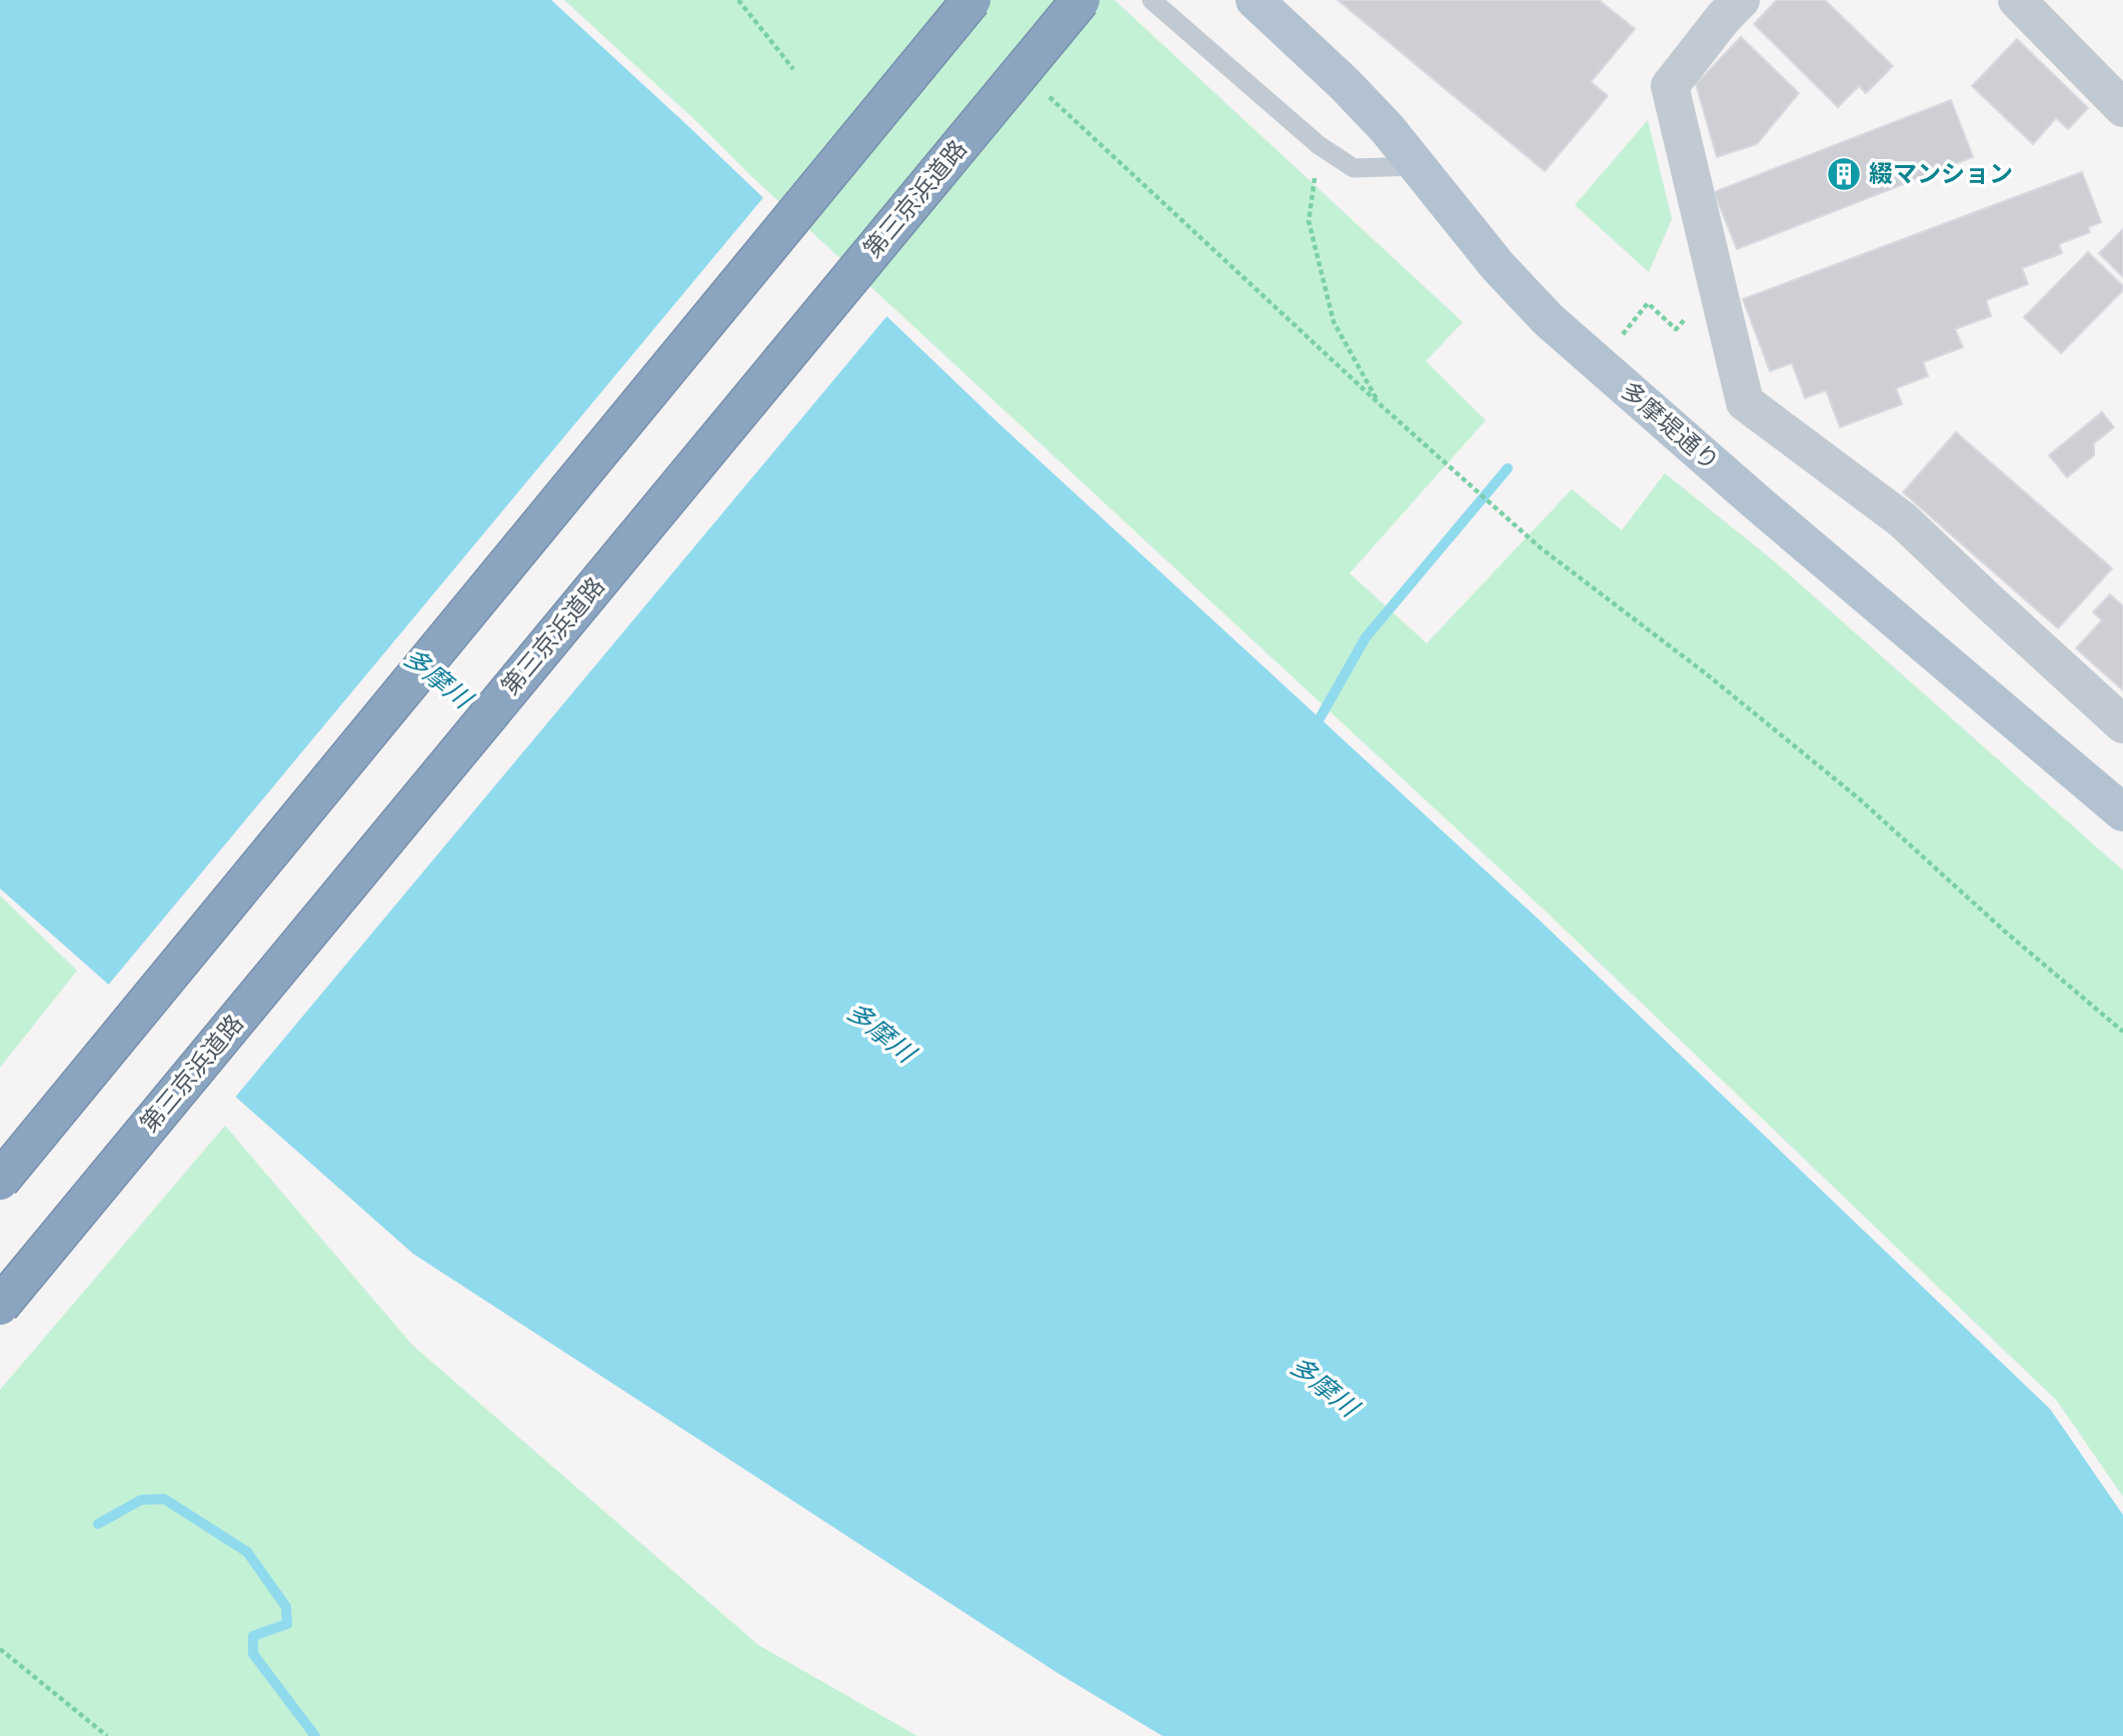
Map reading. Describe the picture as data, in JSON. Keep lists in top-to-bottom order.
{
  "streets": {
    "highway": ["第三京浜道路"],
    "main road": ["多摩堤通り"]
  },
  "water": ["多摩川"],
  "places": {
    "building": ["綴マンション"]
  }
}
